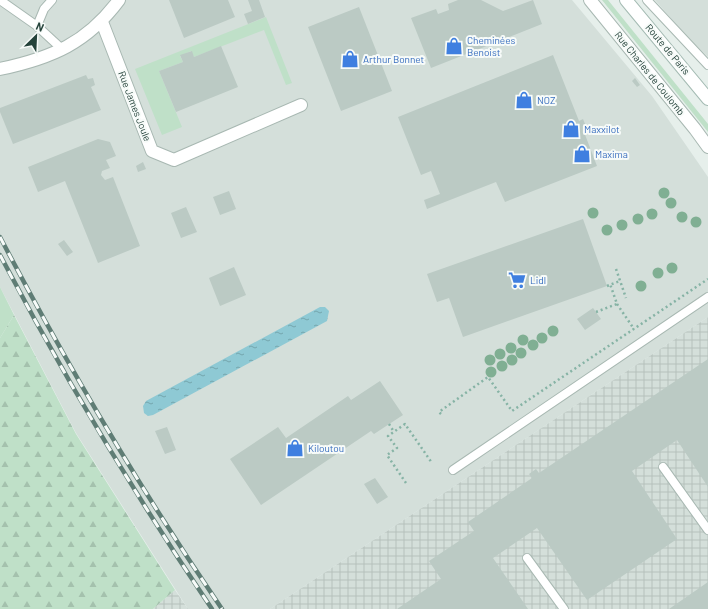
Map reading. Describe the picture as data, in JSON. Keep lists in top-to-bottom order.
{
  "streets": {
    "street": ["Route de Paris", "Rue Charles de Coulomb", "Rue James Joule"]
  },
  "places": {
    "shop": [
      "Cheminées Benoist",
      "Arthur Bonnet",
      "NOZ",
      "Maxxilot",
      "Maxima",
      "Kiloutou"
    ],
    "supermarket": ["Lidl"]
  },
  "north": "top right"
}
